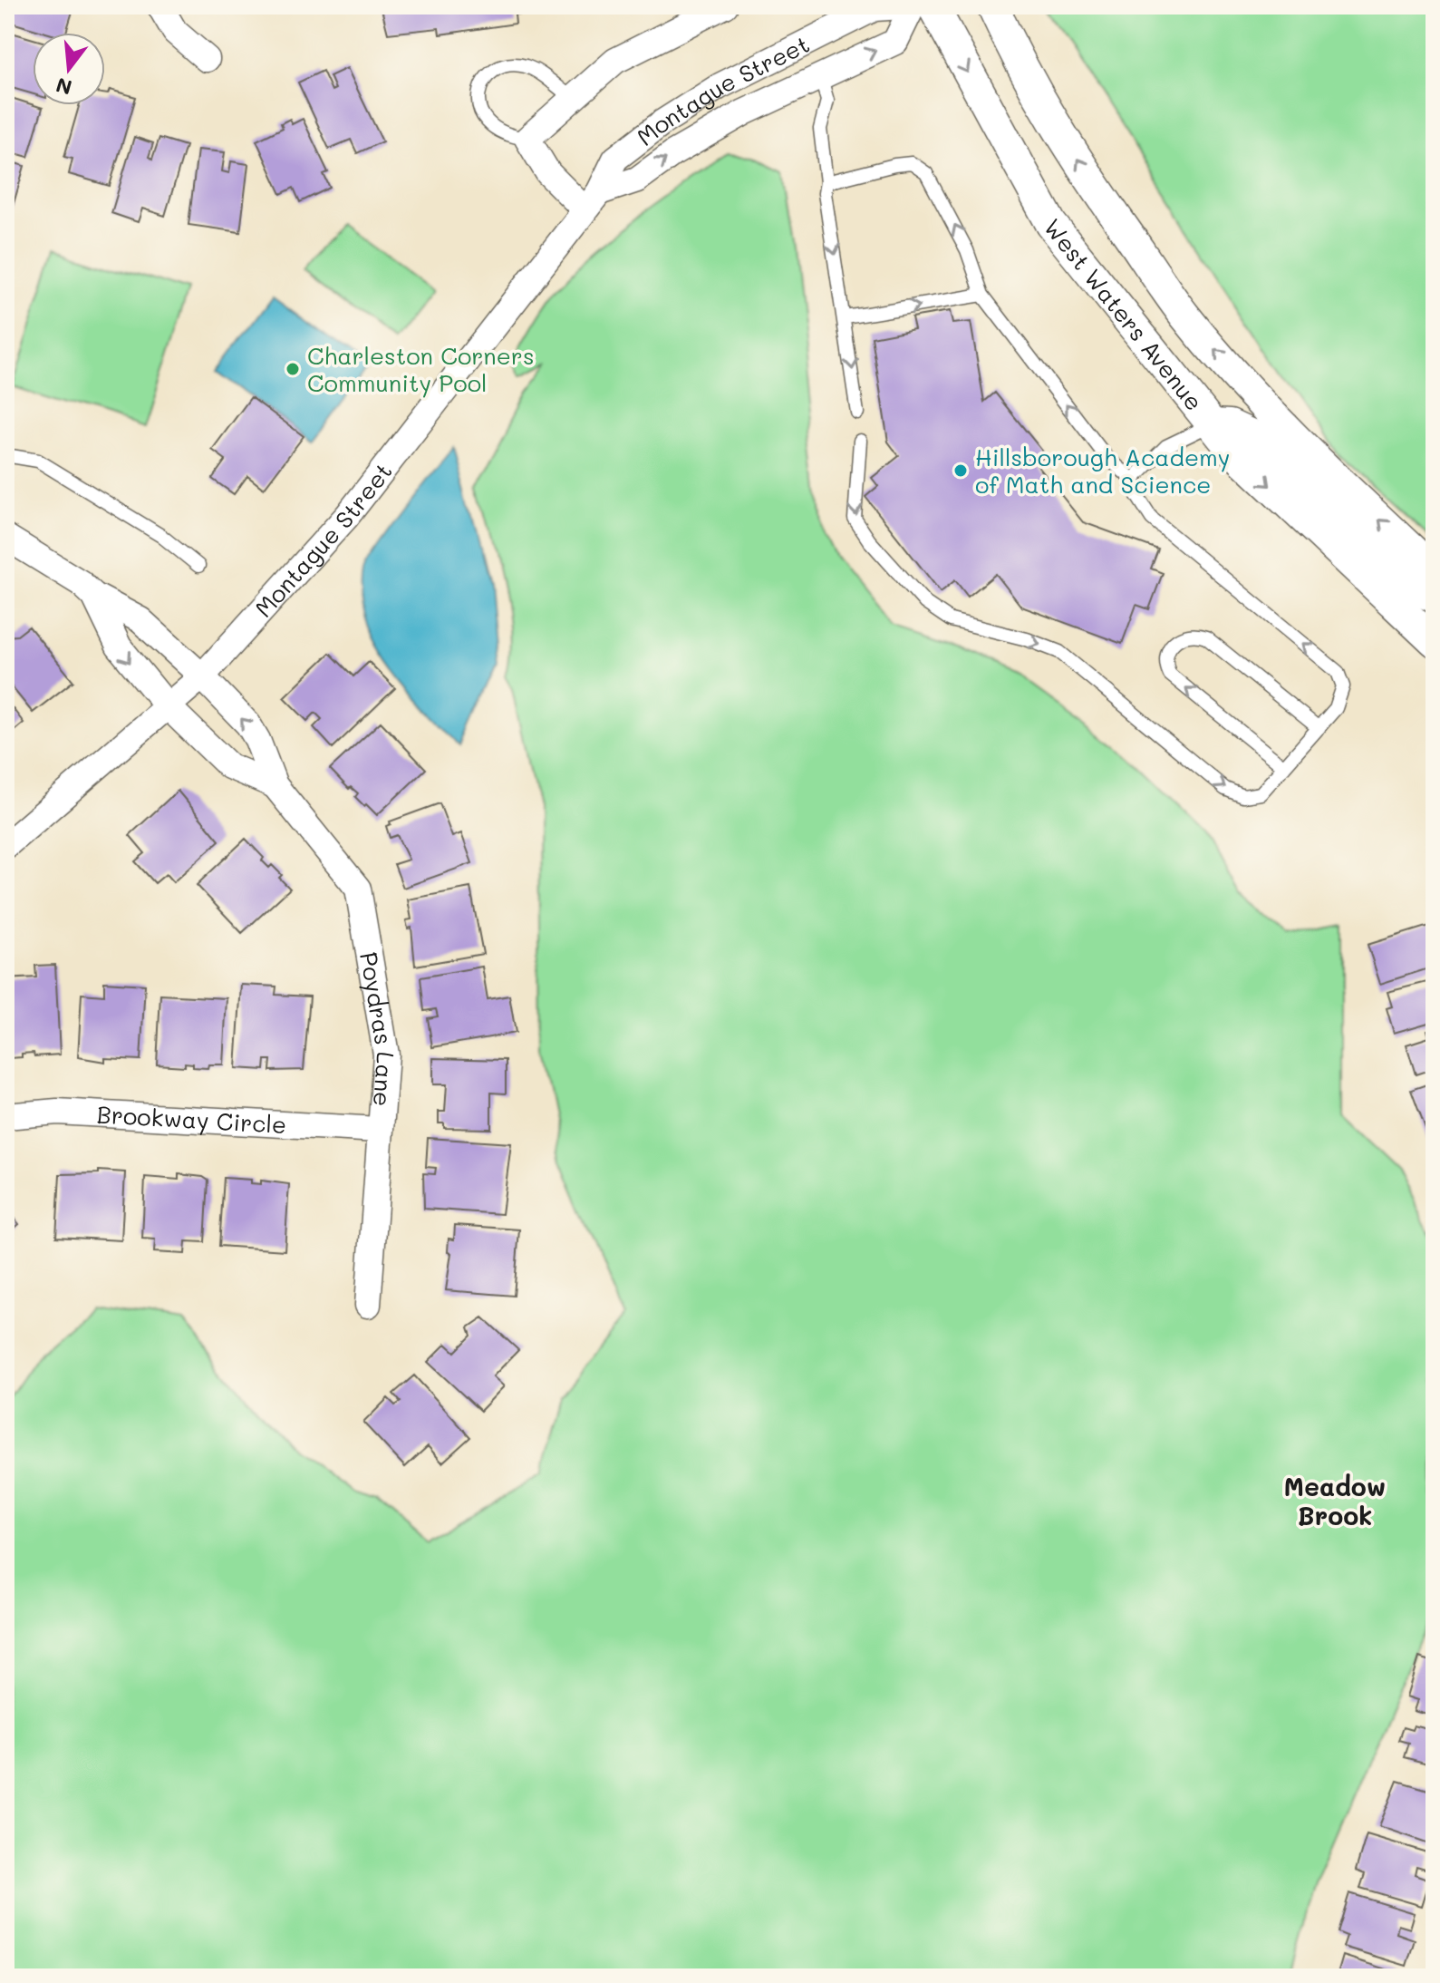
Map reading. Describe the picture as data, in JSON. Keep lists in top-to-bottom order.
{
  "streets": {
    "street": [
      "Montague Street",
      "West Waters Avenue",
      "Poydras Lane",
      "Brookway Circle"
    ]
  },
  "crossings": [
    ["Montague Street", "West Waters Avenue"],
    ["Montague Street", "Poydras Lane"],
    ["Poydras Lane", "Brookway Circle"]
  ],
  "districts": ["Meadow Brook"],
  "places": ["Charleston Corners Community Pool", "Hillsborough Academy of Math and Science"],
  "north": "bottom"
}
